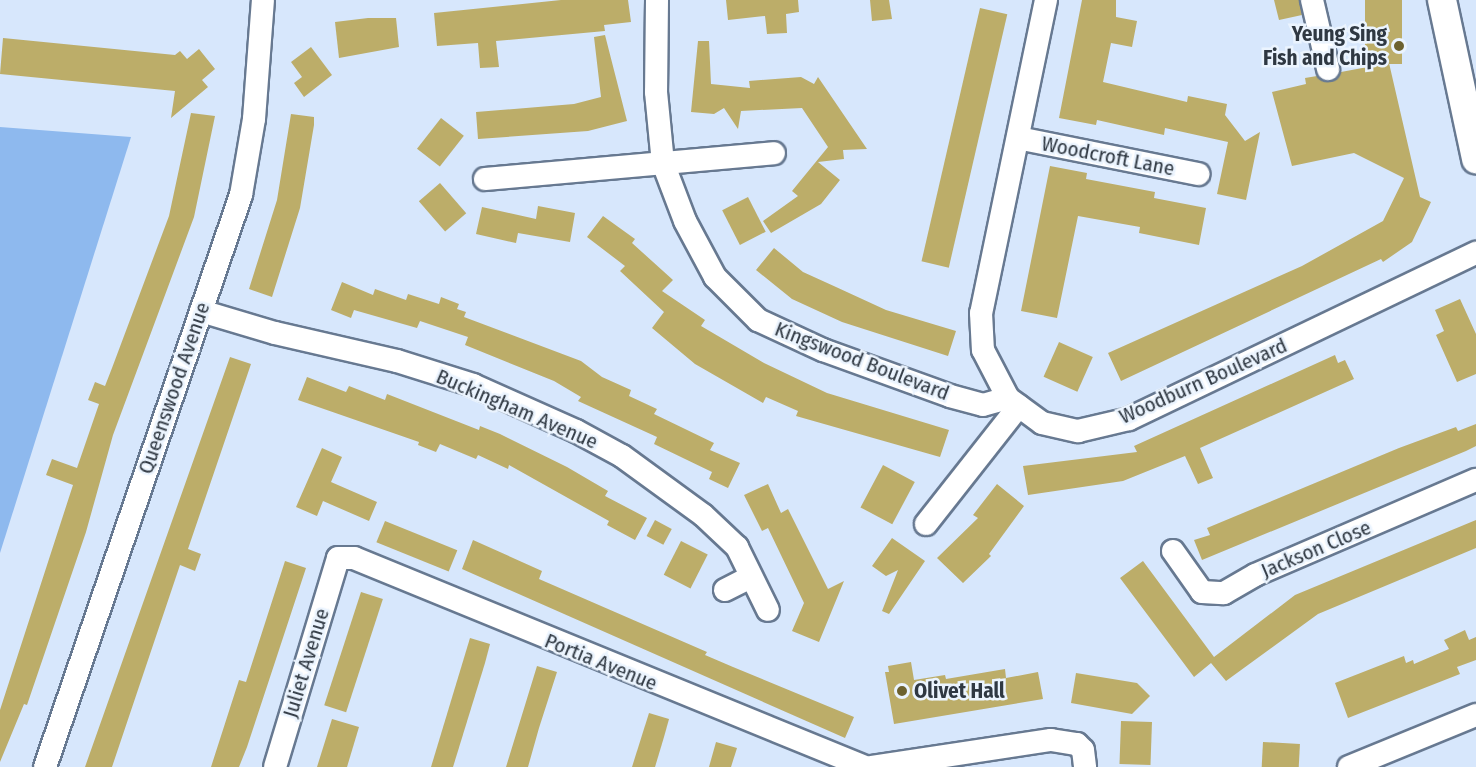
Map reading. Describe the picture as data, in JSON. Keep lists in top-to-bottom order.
{
  "streets": {
    "street": [
      "Woodcroft Lane",
      "Kingswood Boulevard",
      "Woodburn Boulevard",
      "Queenswood Avenue",
      "Buckingham Avenue",
      "Jackson Close",
      "Portia Avenue",
      "Juliet Avenue"
    ]
  },
  "crossings": [
    ["Woodcroft Lane", "Woodburn Boulevard"],
    ["Kingswood Boulevard", "Woodburn Boulevard"],
    ["Queenswood Avenue", "Buckingham Avenue"],
    ["Portia Avenue", "Juliet Avenue"]
  ],
  "places": ["Yeung Sing Fish and Chips", "Olivet Hall"]
}
